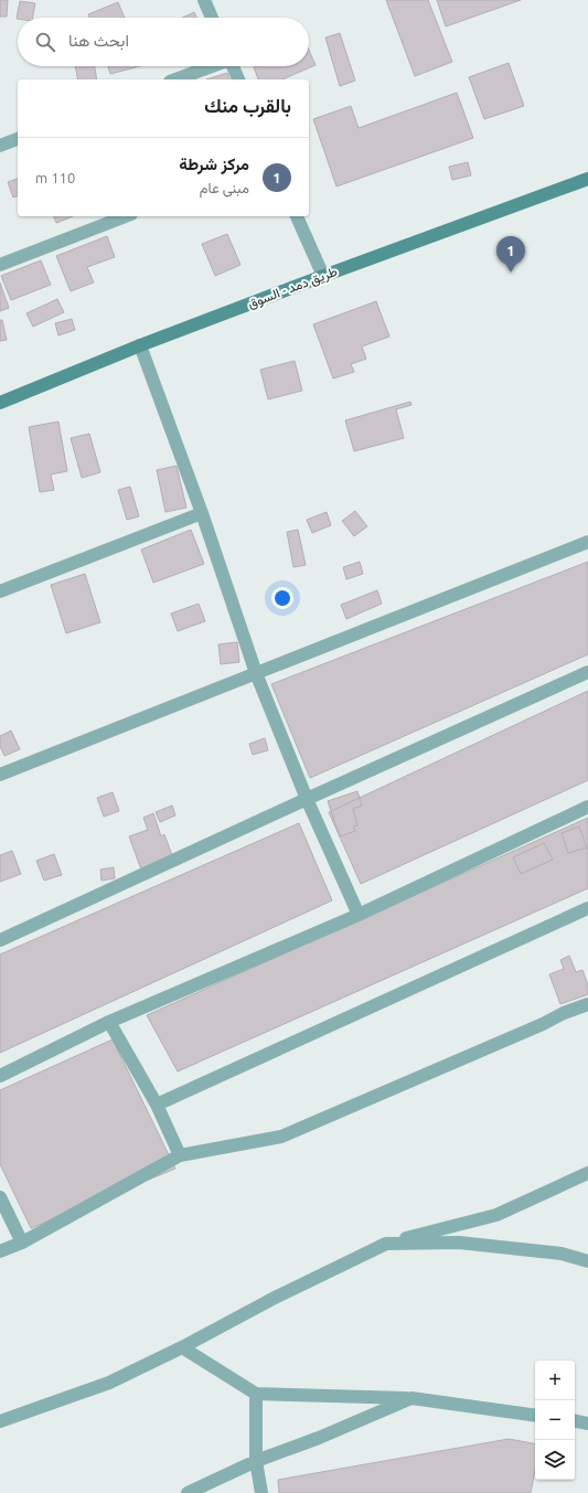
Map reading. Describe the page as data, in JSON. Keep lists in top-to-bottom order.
{
  "streets": {
    "main road": ["طريق دمد - السوق"]
  },
  "page": {
    "search": "ابحث هنا",
    "heading": "بالقرب منك",
    "list": [
      {
        "mark": "1",
        "name": "مركز شرطة",
        "note": "مبنى عام",
        "value": "110 m"
      }
    ],
    "pins": "1",
    "map_buttons": ["+", "−"]
  }
}
